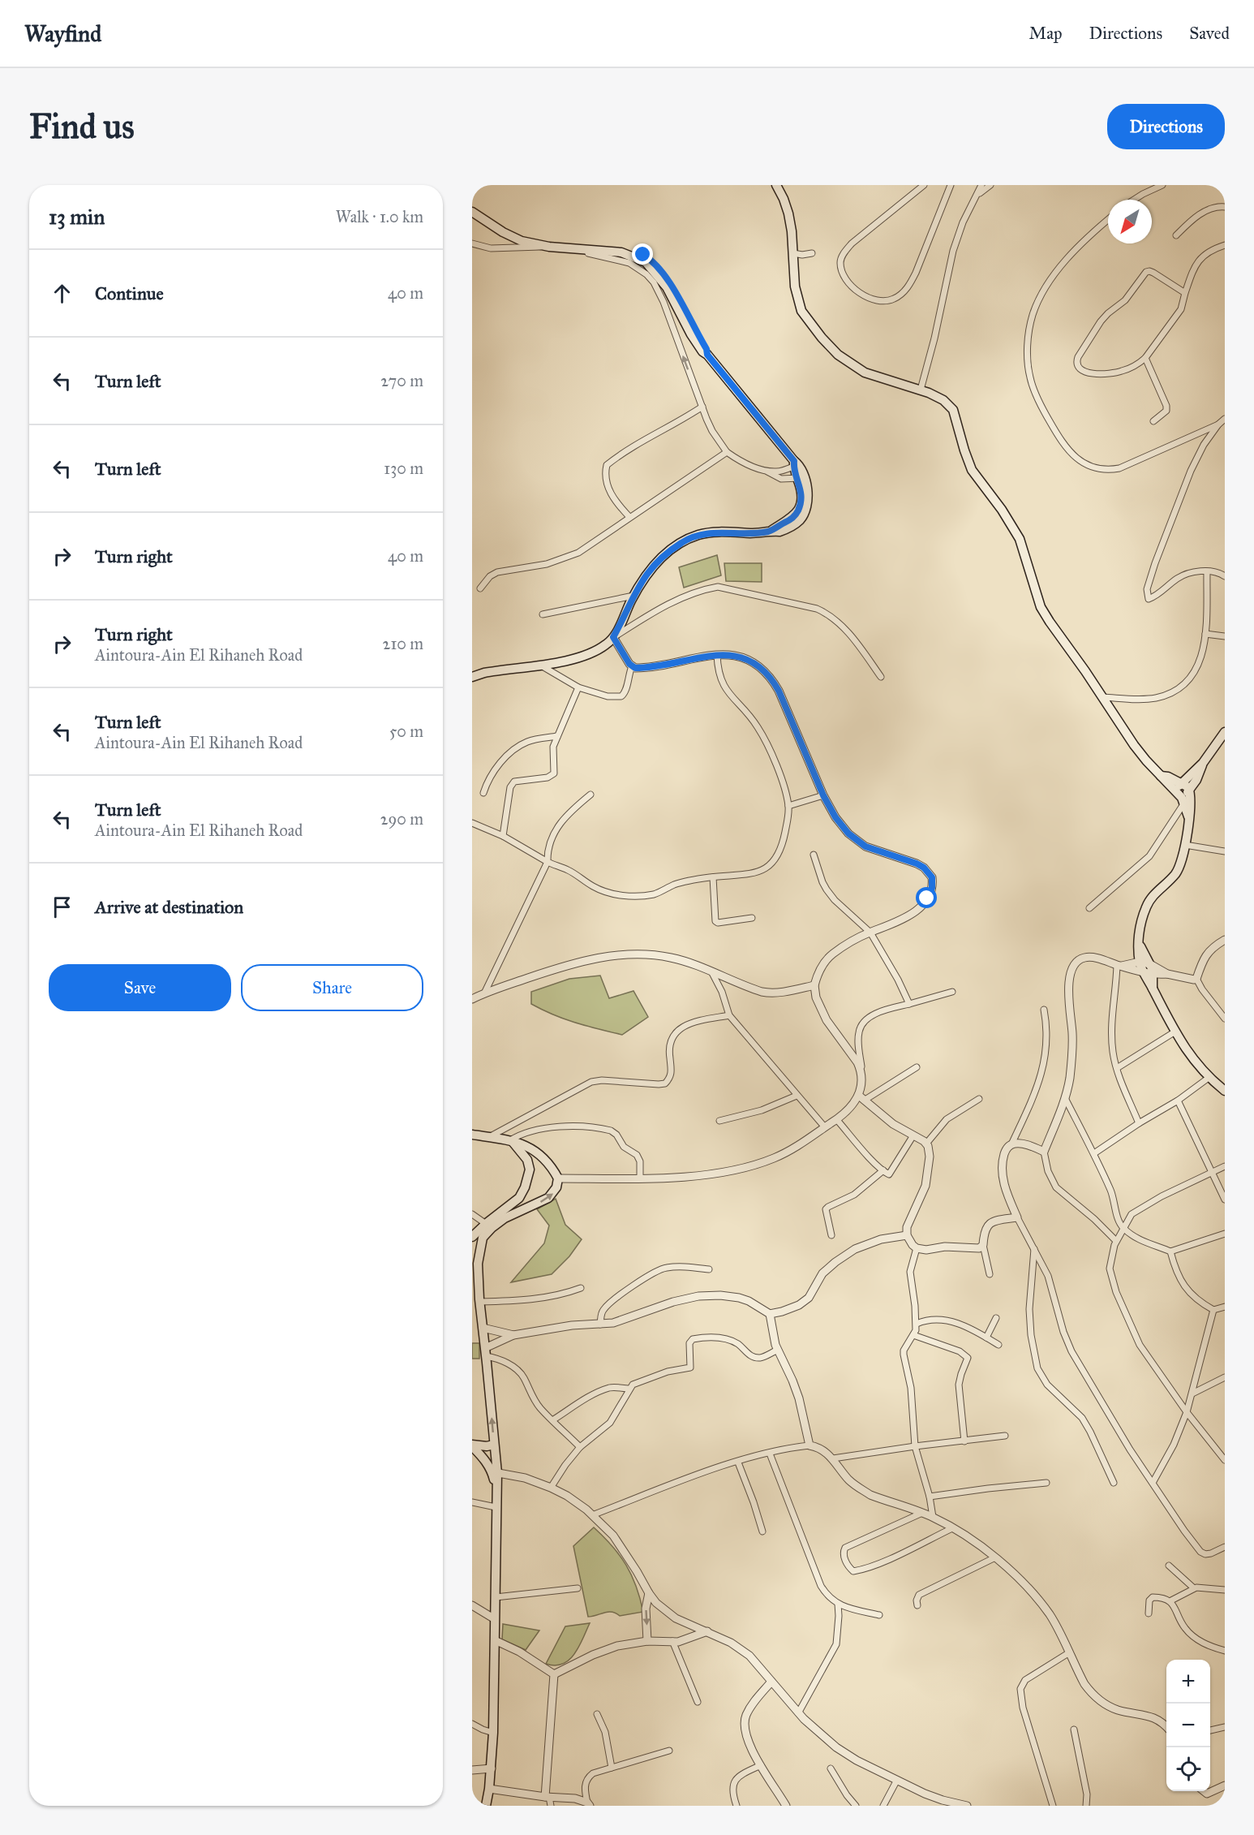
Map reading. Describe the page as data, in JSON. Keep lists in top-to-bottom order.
{
  "north": "bottom left",
  "page": {
    "header": "Wayfind",
    "nav": ["Map", "Directions", "Saved"],
    "buttons": [
      "Directions",
      ["Save", "Share"]
    ],
    "title": "Find us",
    "heading": ["13 min", "Walk · 1.0 km"],
    "list": [
      ["Continue", "40 m"],
      ["Turn left", "270 m"],
      ["Turn left", "130 m"],
      ["Turn right", "40 m"],
      ["Turn right", "Aintoura-Ain El Rihaneh Road", "210 m"],
      ["Turn left", "Aintoura-Ain El Rihaneh Road", "50 m"],
      ["Turn left", "Aintoura-Ain El Rihaneh Road", "290 m"],
      "Arrive at destination"
    ],
    "map_buttons": ["+", "−"]
  }
}
